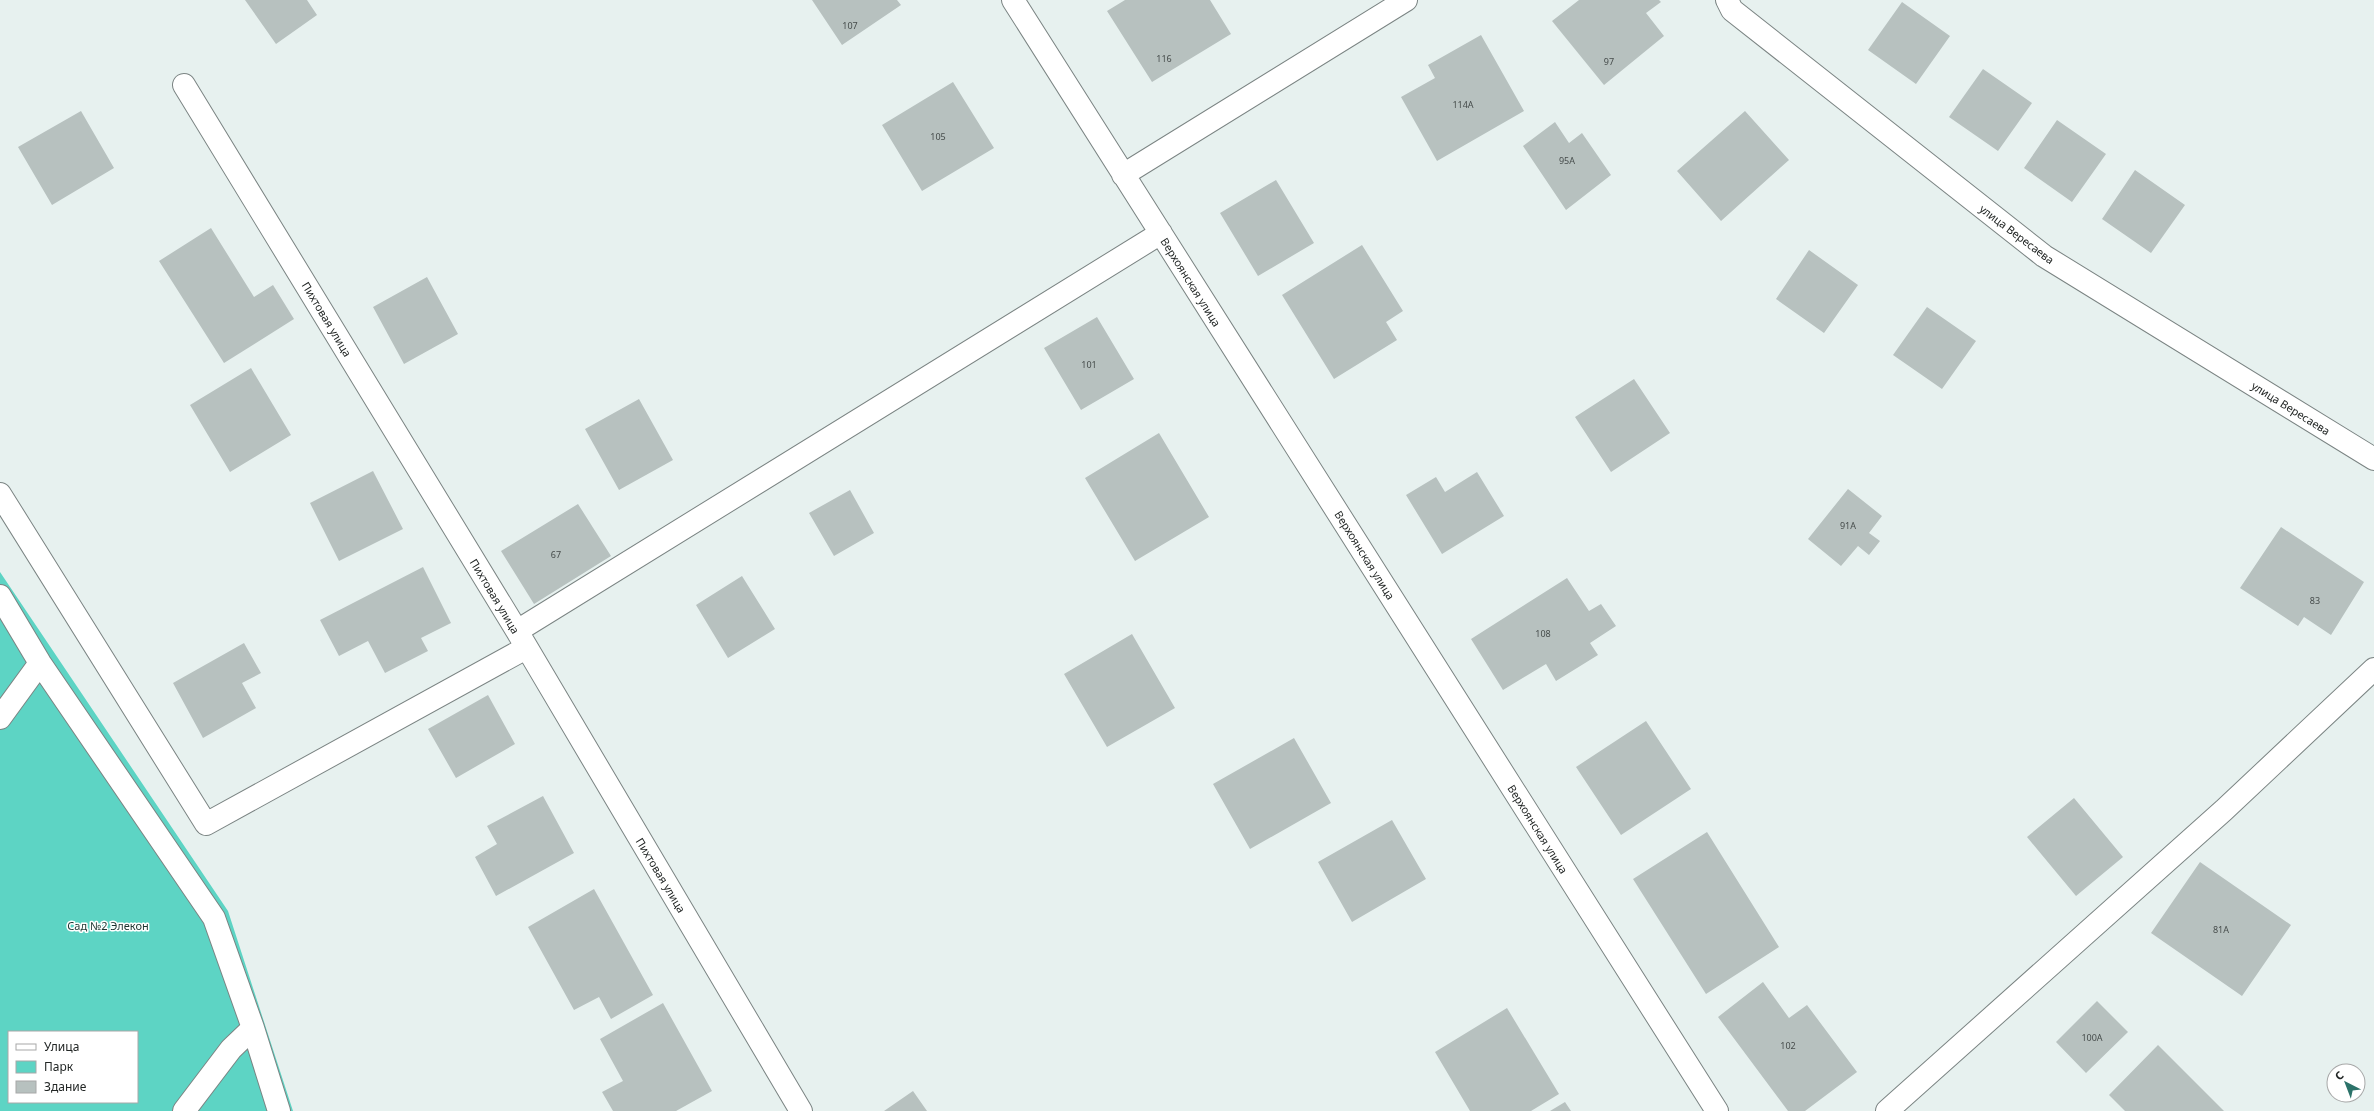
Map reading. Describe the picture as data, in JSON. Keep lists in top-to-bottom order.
{
  "streets": {
    "street": ["улица Вересаева", "Верхоянская улица", "Пихтовая улица"]
  },
  "parks": ["Сад №2 Элекон"],
  "house_numbers": [
    "107",
    "116",
    "97",
    "114А",
    "105",
    "95А",
    "101",
    "91А",
    "67",
    "83",
    "108",
    "81А",
    "100А",
    "102"
  ],
  "legend": ["Улица", "Парк", "Здание"],
  "north": "top left"
}
